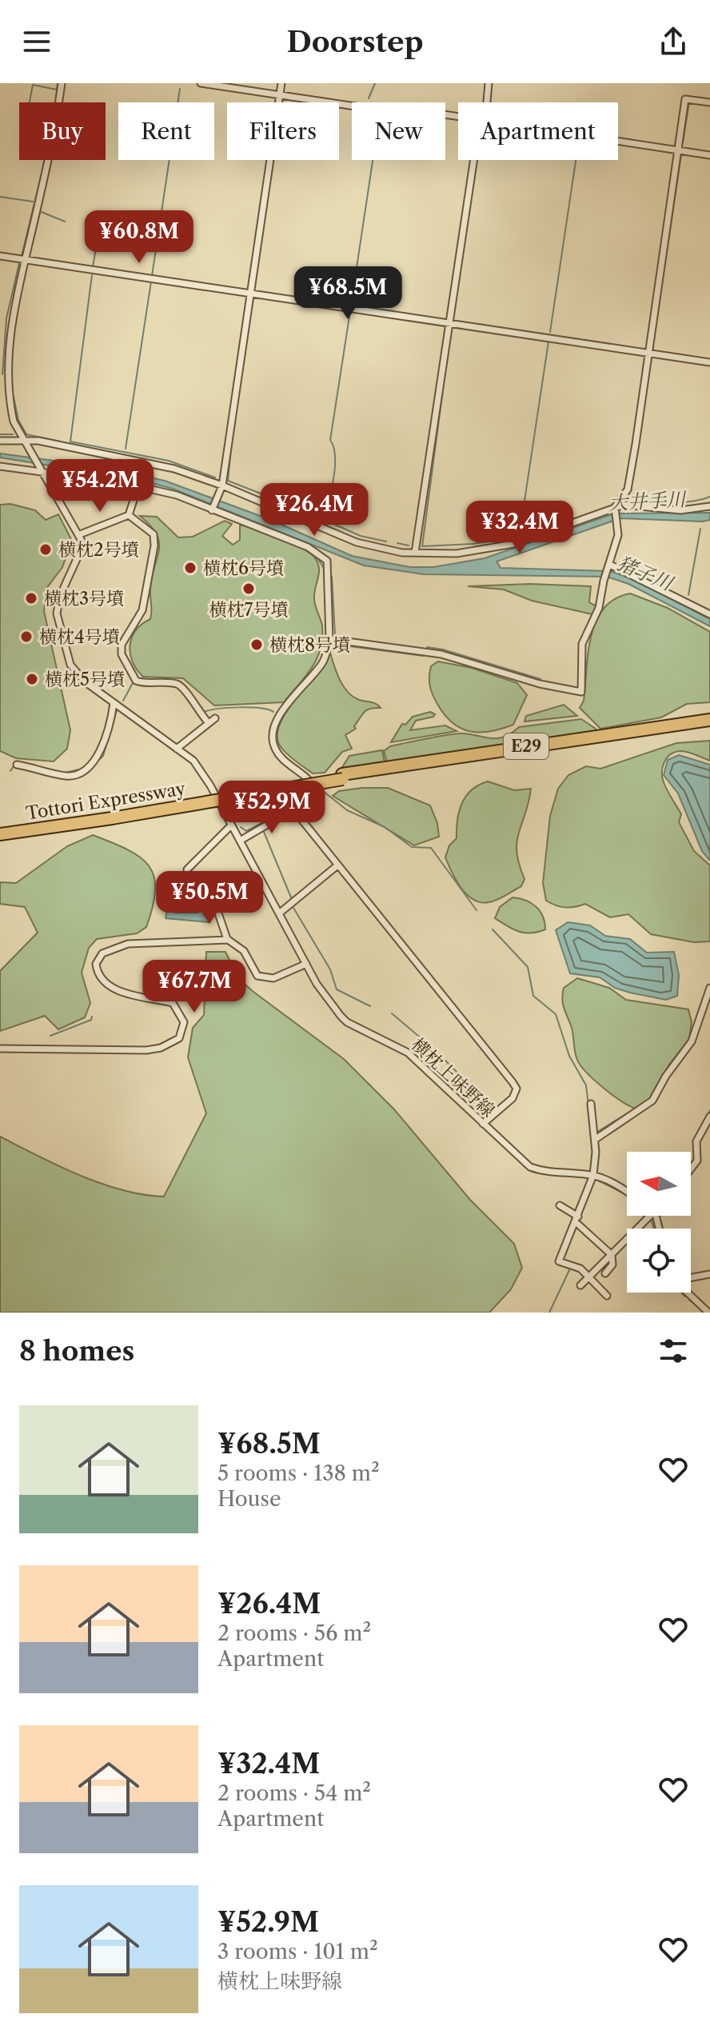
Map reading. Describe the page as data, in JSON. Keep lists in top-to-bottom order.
{
  "streets": {
    "highway": ["E29", "Tottori Expressway"],
    "street": ["横枕上味野線"]
  },
  "water": ["大井手川", "猪子川"],
  "places": [
    "横枕2号墳",
    "横枕6号墳",
    "横枕7号墳",
    "横枕3号墳",
    "横枕4号墳",
    "横枕8号墳",
    "横枕5号墳"
  ],
  "north": "left",
  "page": {
    "header": "Doorstep",
    "chip": [
      "Buy",
      "Rent",
      "Filters",
      "New",
      "Apartment"
    ],
    "price": [
      "¥60.8M",
      "¥68.5M",
      "¥54.2M",
      "¥26.4M",
      "¥32.4M",
      "¥52.9M",
      "¥50.5M",
      "¥67.7M"
    ],
    "heading": "8 homes",
    "list": [
      {
        "name": "¥68.5M",
        "note": "5 rooms · 138 m² · House"
      },
      {
        "name": "¥26.4M",
        "note": "2 rooms · 56 m² · Apartment"
      },
      {
        "name": "¥32.4M",
        "note": "2 rooms · 54 m² · Apartment"
      },
      {
        "name": "¥52.9M",
        "note": "3 rooms · 101 m² · 横枕上味野線"
      }
    ]
  }
}
